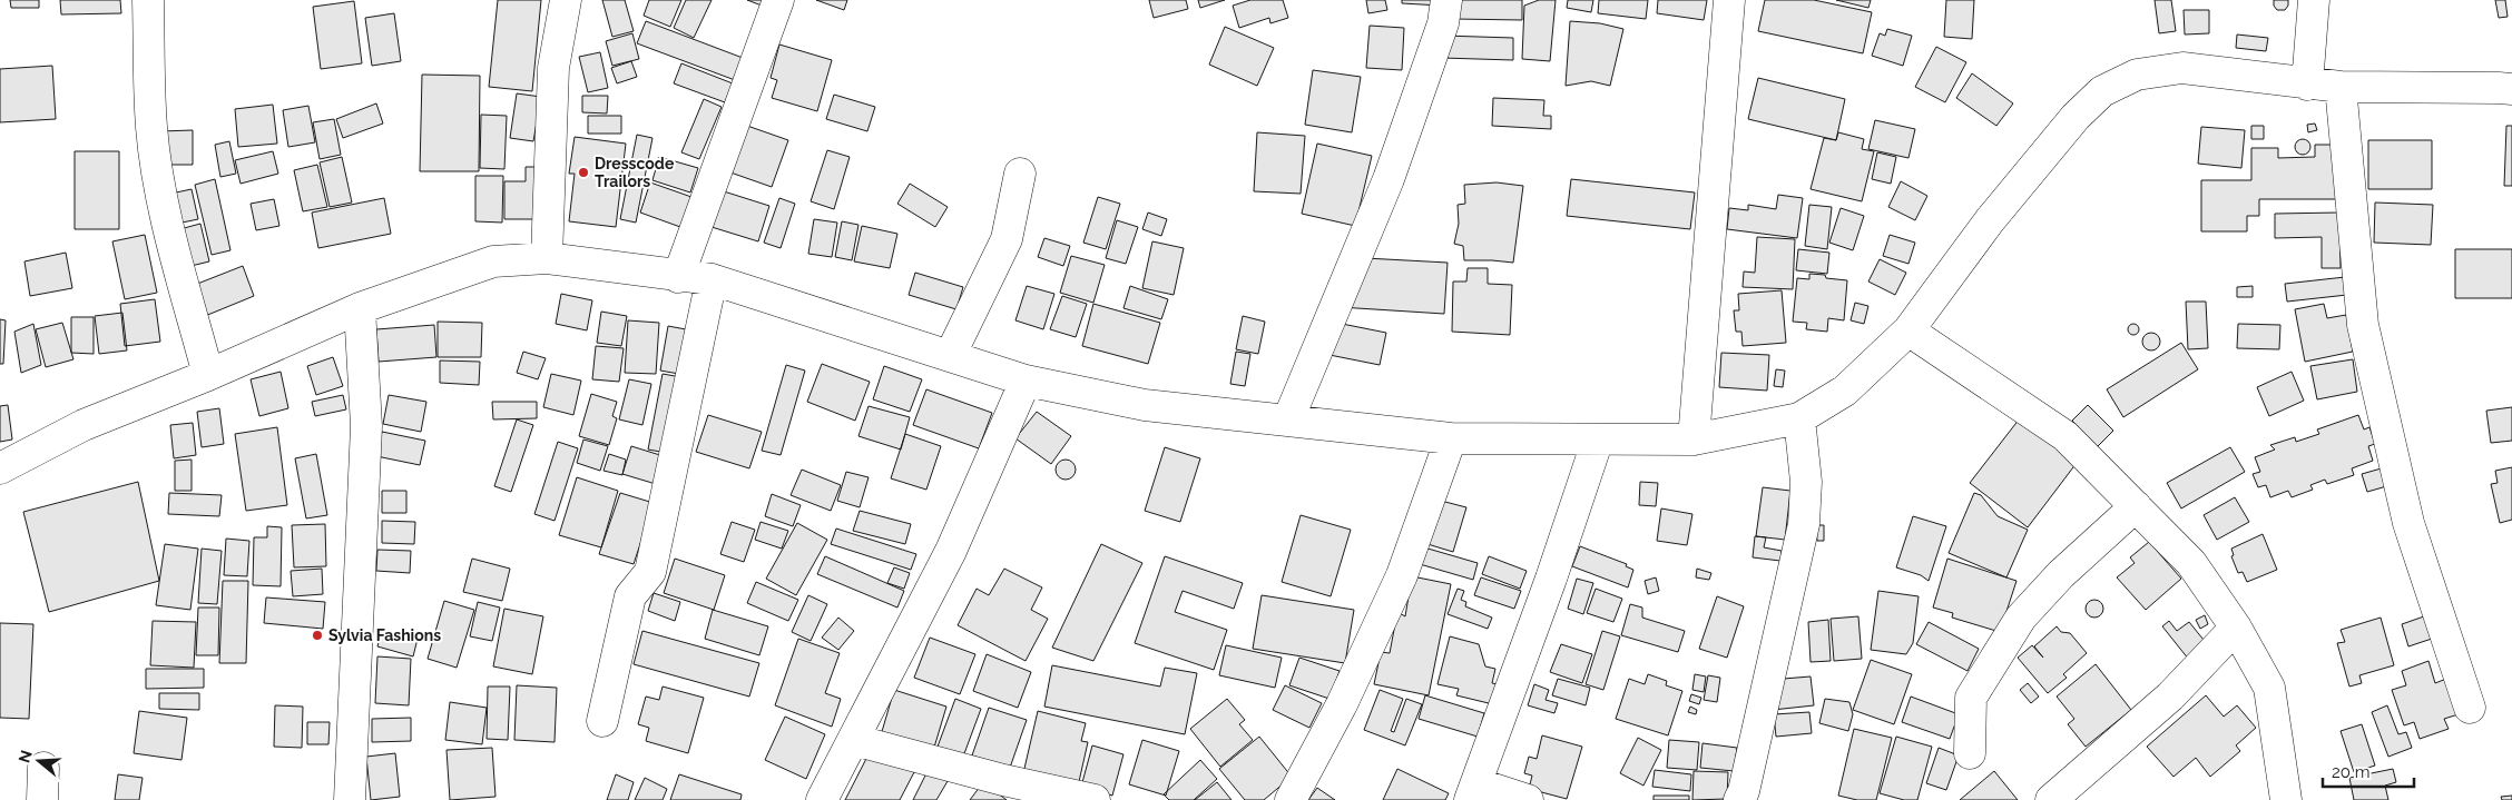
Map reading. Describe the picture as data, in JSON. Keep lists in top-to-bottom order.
{
  "places": ["Dresscode Trailors", "Sylvia Fashions"],
  "scale_bar": "20 m",
  "north": "left"
}
